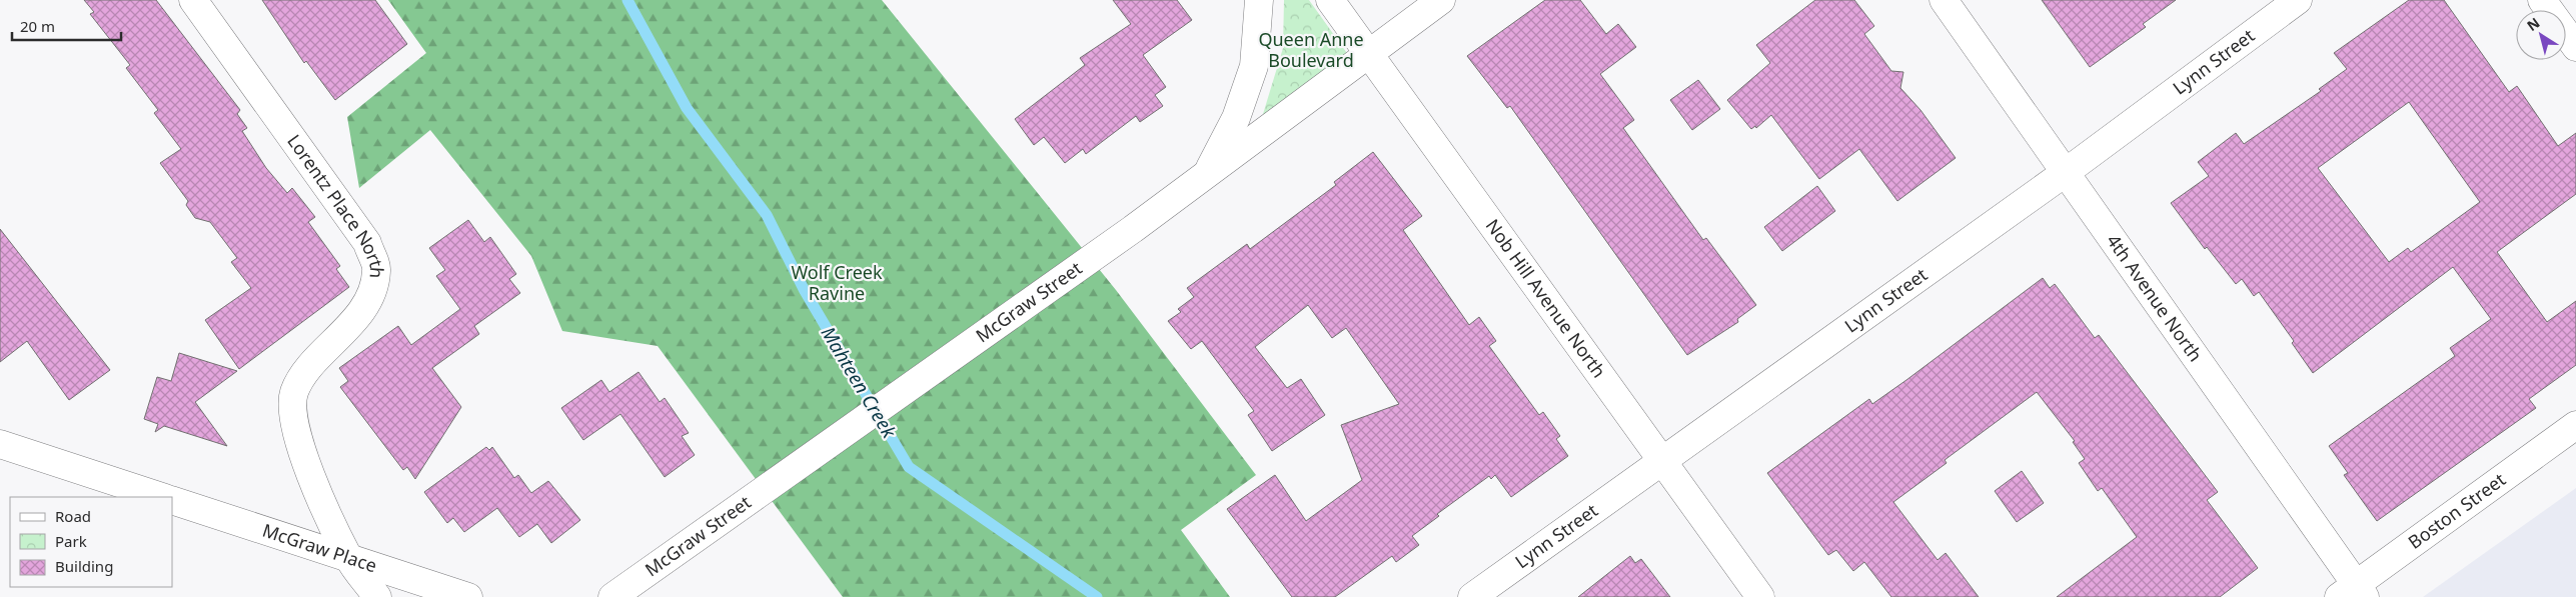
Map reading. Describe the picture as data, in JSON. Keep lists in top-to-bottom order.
{
  "streets": {
    "street": [
      "Lynn Street",
      "Lorentz Place North",
      "Nob Hill Avenue North",
      "4th Avenue North",
      "McGraw Street",
      "Boston Street",
      "McGraw Place"
    ]
  },
  "crossings": [
    ["Lynn Street", "Nob Hill Avenue North"],
    ["Lynn Street", "4th Avenue North"],
    ["Lorentz Place North", "McGraw Place"],
    ["Nob Hill Avenue North", "McGraw Street"],
    ["4th Avenue North", "Boston Street"]
  ],
  "water": ["Mahteen Creek"],
  "parks": ["Queen Anne Boulevard", "Wolf Creek Ravine"],
  "legend": ["Road", "Park", "Building"],
  "scale_bar": "20 m",
  "north": "top left"
}
